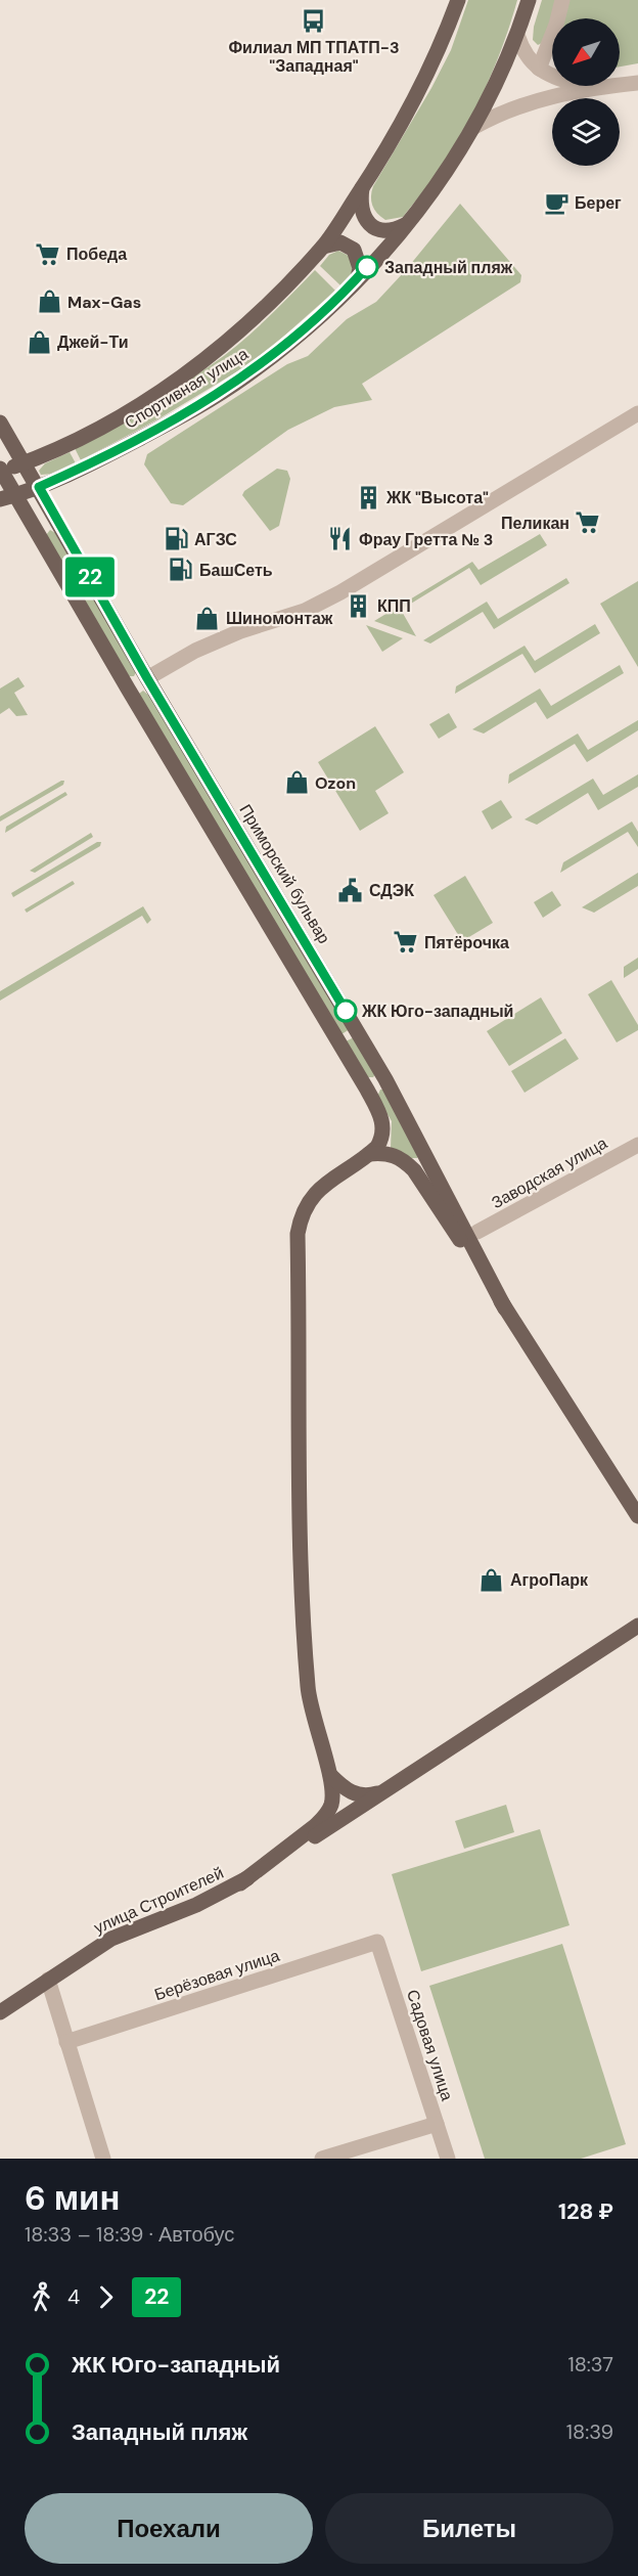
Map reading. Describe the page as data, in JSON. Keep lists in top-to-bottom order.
{
  "streets": {
    "main road": ["Спортивная улица", "Приморский бульвар", "улица Строителей"],
    "street": ["Заводская улица", "Берёзовая улица", "Садовая улица"]
  },
  "crossings": [
    ["Спортивная улица", "Приморский бульвар"],
    ["Берёзовая улица", "Садовая улица"]
  ],
  "places": {
    "bus stop": ["Филиал МП ТПАТП-3 \"Западная\""],
    "cafe": ["Берег"],
    "supermarket": ["Победа", "Пеликан", "Пятёрочка"],
    "other": ["Западный пляж", "ЖК Юго-западный"],
    "shop": [
      "Max-Gas",
      "Джей-Ти",
      "Шиномонтаж",
      "Ozon",
      "АгроПарк"
    ],
    "building": ["ЖК \"Высота\"", "КПП"],
    "fuel station": ["АГЗС", "БашСеть"],
    "restaurant": ["Фрау Гретта № 3"],
    "public building": ["СДЭК"]
  },
  "lines": ["bus line 22"],
  "north": "bottom left",
  "page": {
    "on_map": "22",
    "heading": ["6 мин", "18:33 – 18:39 · Автобус", "128 ₽"],
    "legs": ["4", "22"],
    "list": [
      {
        "name": "ЖК Юго-западный",
        "value": "18:37"
      },
      {
        "name": "Западный пляж",
        "value": "18:39"
      }
    ],
    "buttons": ["Поехали", "Билеты"]
  }
}
